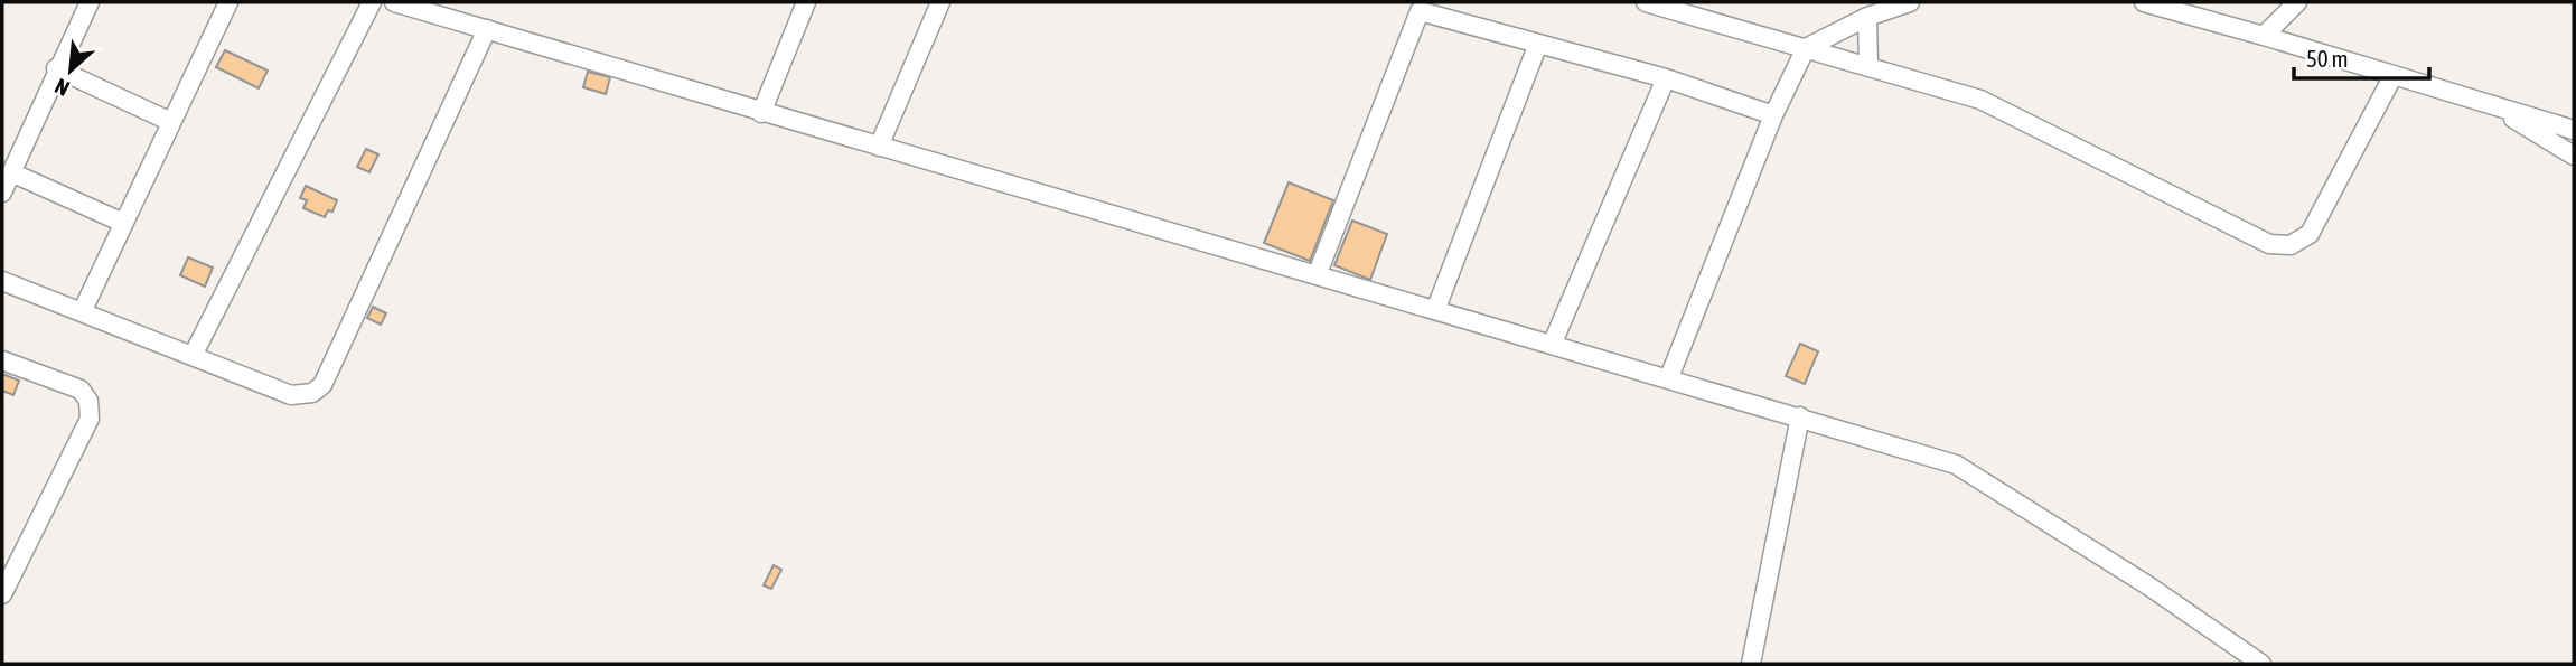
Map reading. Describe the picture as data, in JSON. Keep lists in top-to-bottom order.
{
  "scale_bar": "50 m",
  "north": "bottom left"
}
